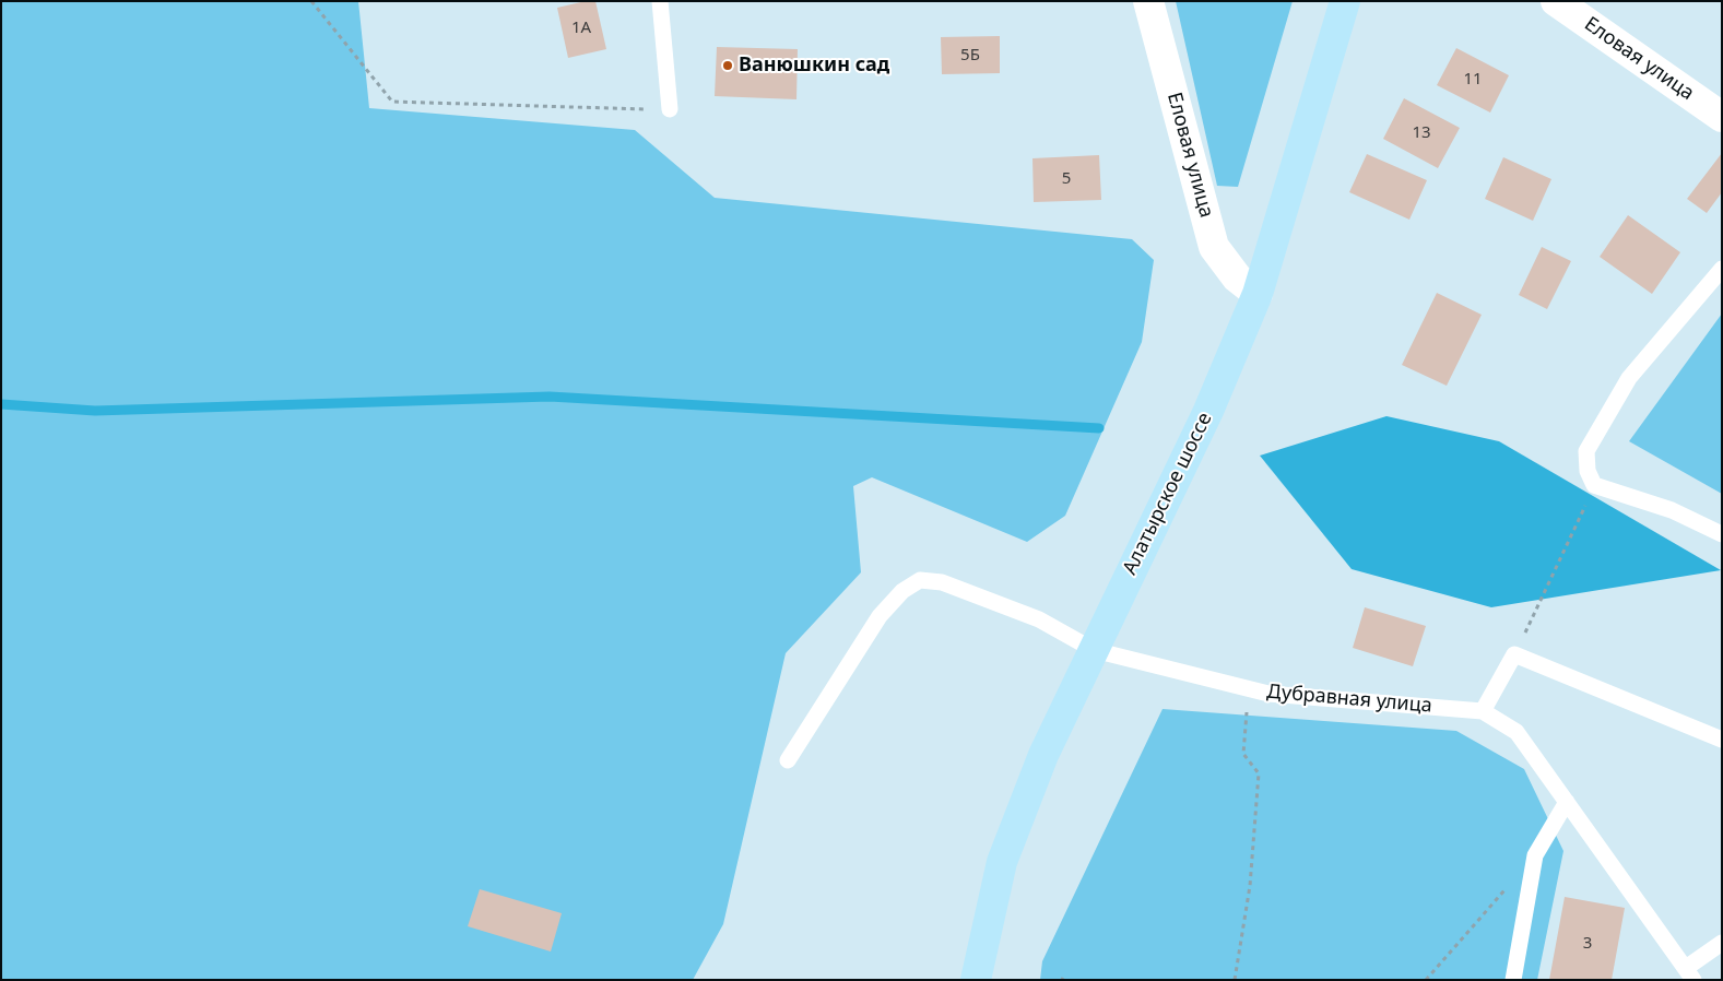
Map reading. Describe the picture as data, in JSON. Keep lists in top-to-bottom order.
{
  "streets": {
    "main road": ["Алатырское шоссе"],
    "street": ["Еловая улица"],
    "lane": ["Дубравная улица"]
  },
  "crossings": [
    ["Еловая улица", "Алатырское шоссе"],
    ["Алатырское шоссе", "Дубравная улица"]
  ],
  "places": ["Ванюшкин сад"],
  "house_numbers": [
    "1А",
    "5Б",
    "11",
    "13",
    "5",
    "3"
  ]
}
